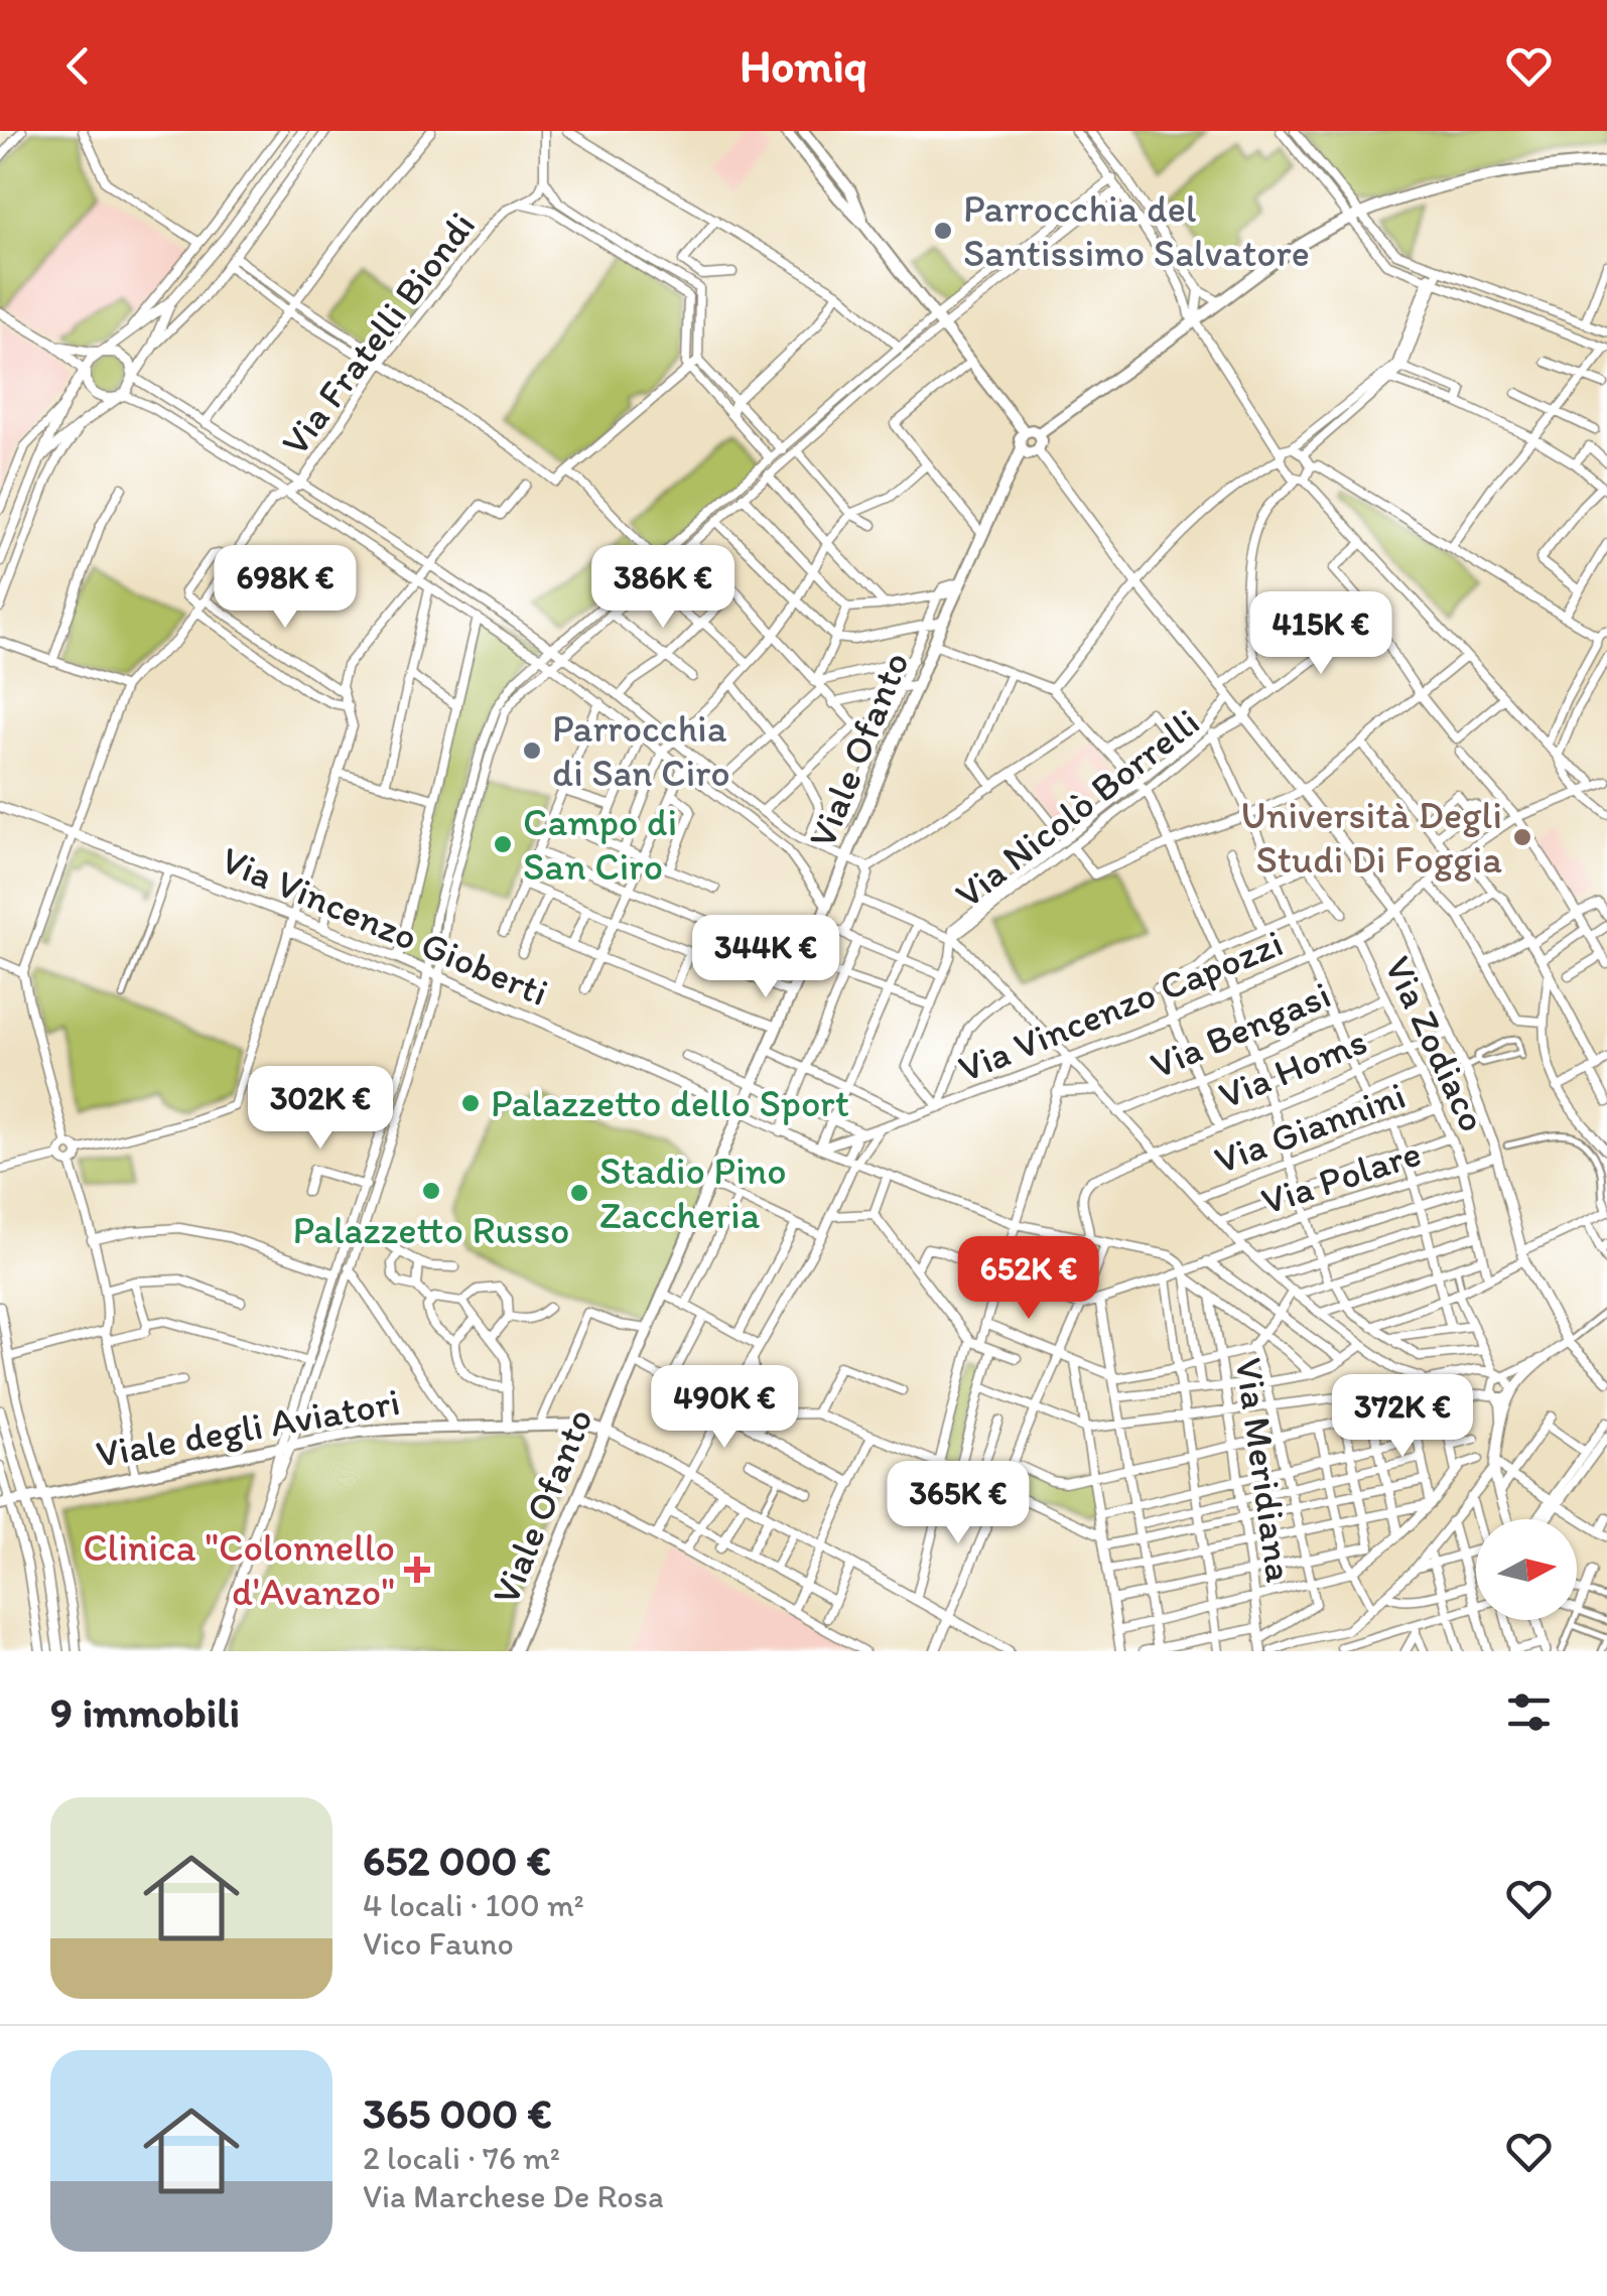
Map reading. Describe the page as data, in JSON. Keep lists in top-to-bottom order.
{
  "streets": {
    "main road": ["Viale Ofanto", "Viale degli Aviatori"],
    "street": [
      "Via Fratelli Biondi",
      "Via Nicolò Borrelli",
      "Via Vincenzo Gioberti",
      "Via Vincenzo Capozzi",
      "Via Bengasi",
      "Via Zodiaco",
      "Via Homs",
      "Via Giannini",
      "Via Polare",
      "Via Meridiana"
    ]
  },
  "crossings": [
    ["Via Fratelli Biondi", "Via Vincenzo Gioberti"],
    ["Viale Ofanto", "Via Vincenzo Gioberti"],
    ["Viale Ofanto", "Viale degli Aviatori"],
    ["Via Vincenzo Capozzi", "Via Zodiaco"],
    ["Via Bengasi", "Via Zodiaco"],
    ["Via Zodiaco", "Via Homs"],
    ["Via Zodiaco", "Via Giannini"],
    ["Via Zodiaco", "Via Polare"]
  ],
  "places": {
    "other": [
      "Parrocchia del Santissimo Salvatore",
      "Parrocchia di San Ciro",
      "Università Degli Studi Di Foggia",
      "Campo di San Ciro",
      "Palazzetto dello Sport",
      "Palazzetto Russo",
      "Stadio Pino Zaccheria"
    ],
    "health": ["Clinica \"Colonnello d'Avanzo\""]
  },
  "north": "right",
  "page": {
    "header": "Homiq",
    "price": [
      "698K €",
      "386K €",
      "415K €",
      "344K €",
      "302K €",
      "652K €",
      "490K €",
      "372K €",
      "365K €"
    ],
    "heading": "9 immobili",
    "list": [
      {
        "name": "652 000 €",
        "note": "4 locali · 100 m² · Vico Fauno"
      },
      {
        "name": "365 000 €",
        "note": "2 locali · 76 m² · Via Marchese De Rosa"
      }
    ]
  }
}
